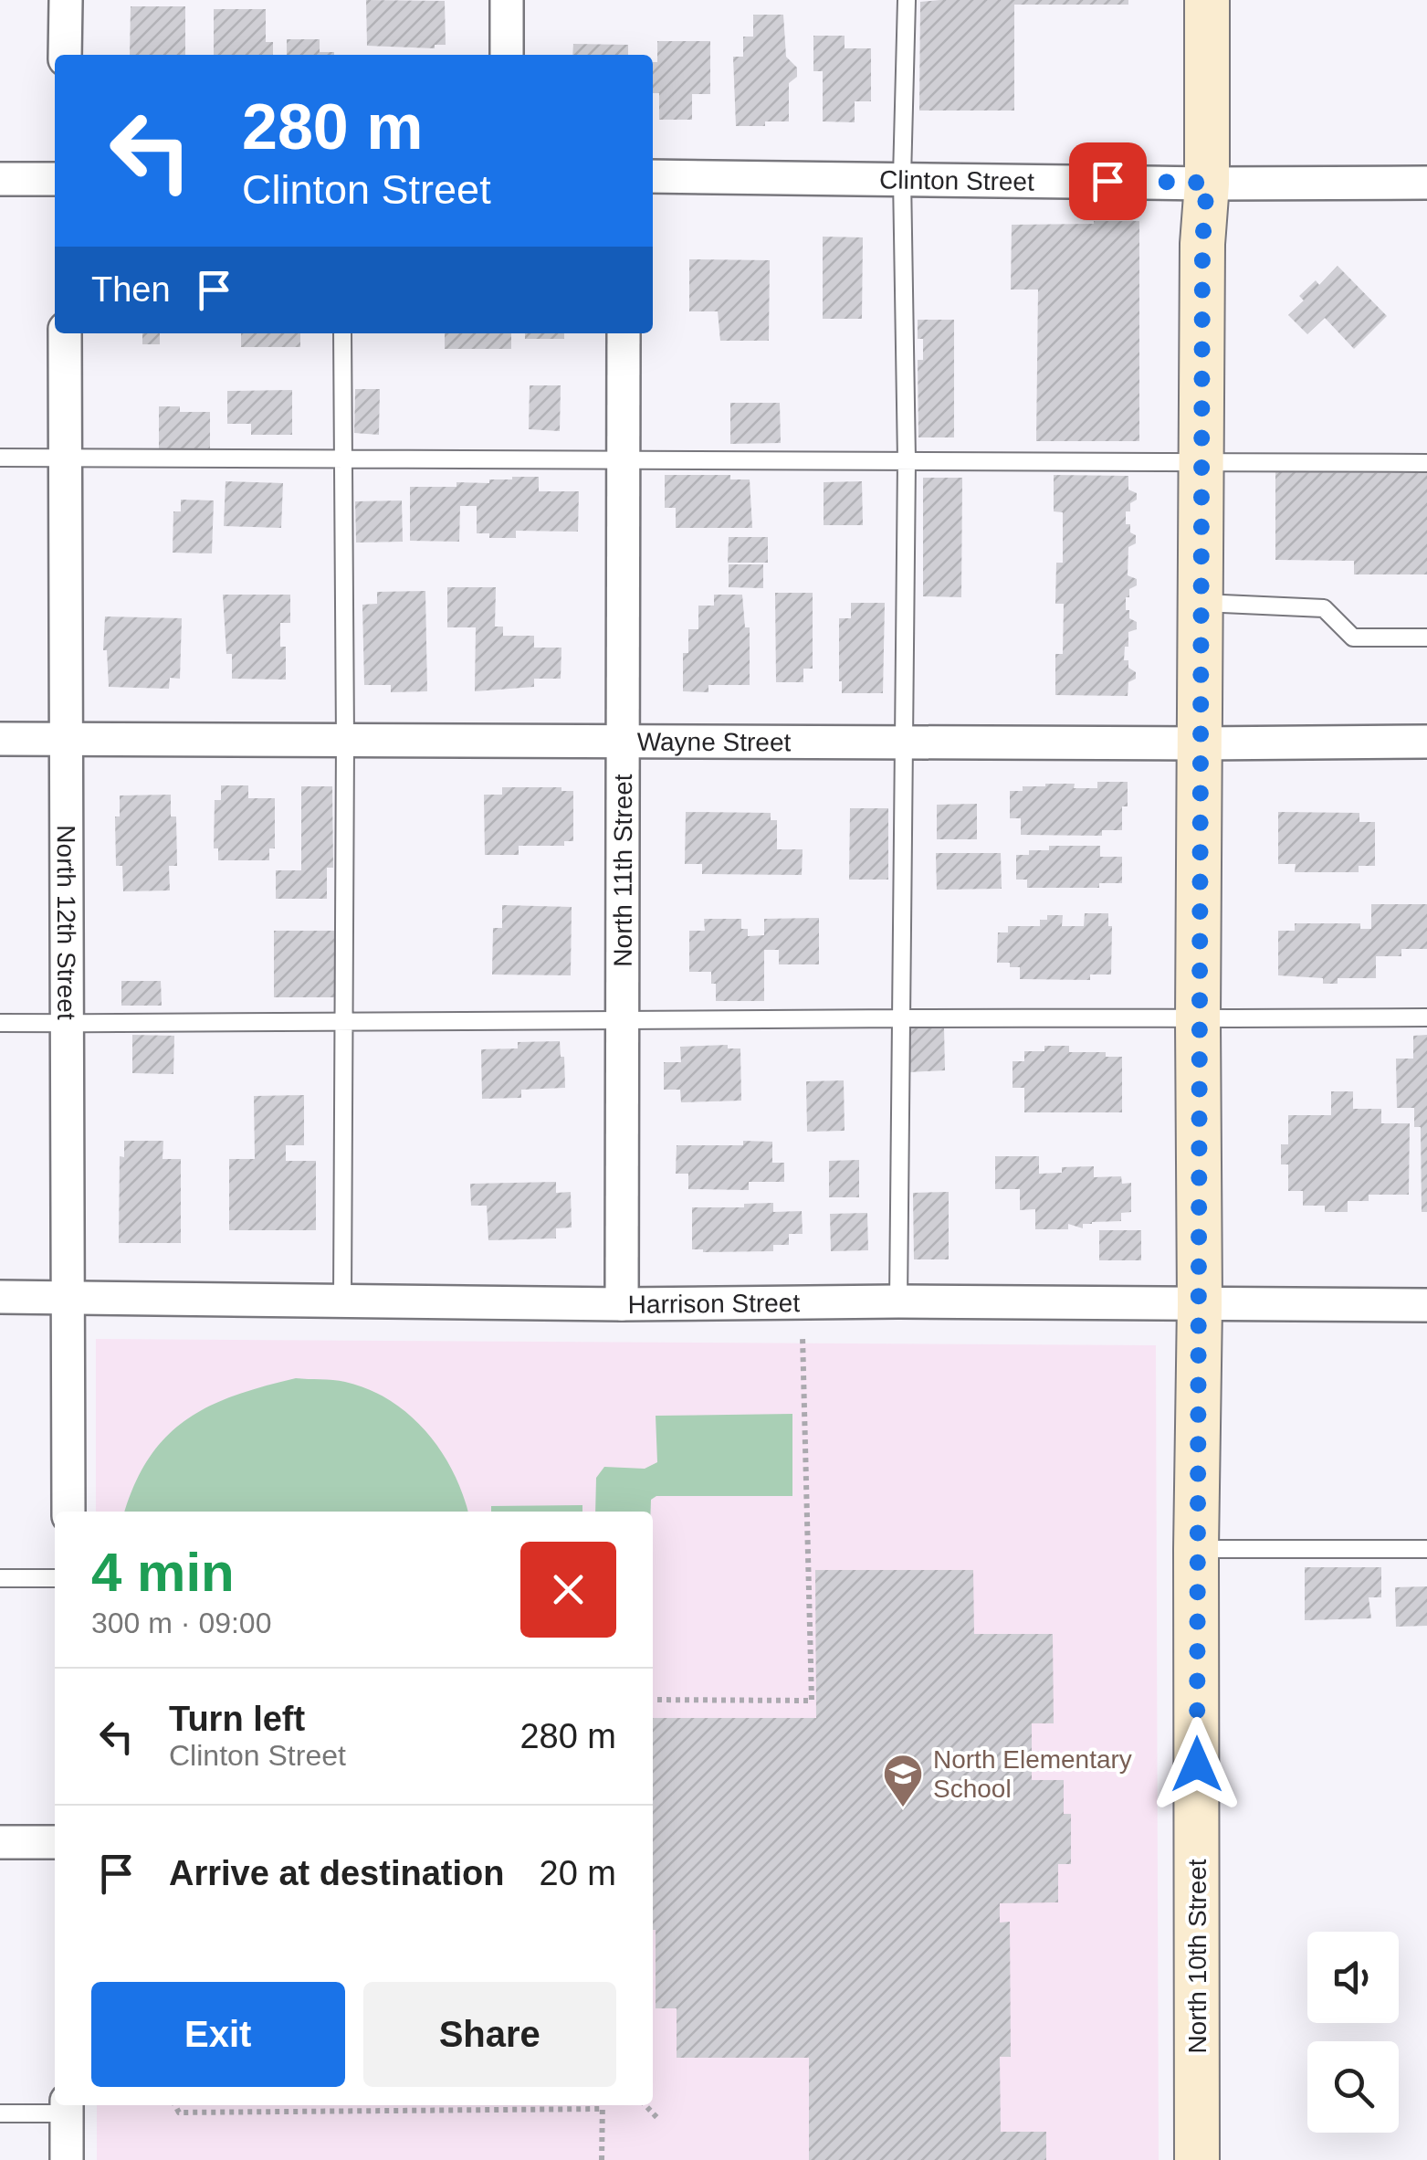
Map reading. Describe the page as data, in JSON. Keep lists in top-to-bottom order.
{
  "streets": {
    "main road": ["North 10th Street"],
    "street": [
      "Clinton Street",
      "Wayne Street",
      "North 11th Street",
      "North 12th Street",
      "Harrison Street"
    ]
  },
  "crossings": [
    ["Clinton Street", "North 10th Street"],
    ["Wayne Street", "North 11th Street"],
    ["Wayne Street", "North 12th Street"],
    ["Wayne Street", "North 10th Street"],
    ["North 11th Street", "Harrison Street"],
    ["North 12th Street", "Harrison Street"],
    ["Harrison Street", "North 10th Street"]
  ],
  "places": {
    "school or university": ["North Elementary School"]
  },
  "page": {
    "turn": ["280 m", "Clinton Street"],
    "then": "Then",
    "heading": ["4 min", "300 m · 09:00"],
    "list": [
      {
        "name": "Turn left",
        "note": "Clinton Street",
        "value": "280 m"
      },
      {
        "name": "Arrive at destination",
        "value": "20 m"
      }
    ],
    "buttons": ["Exit", "Share"]
  }
}
